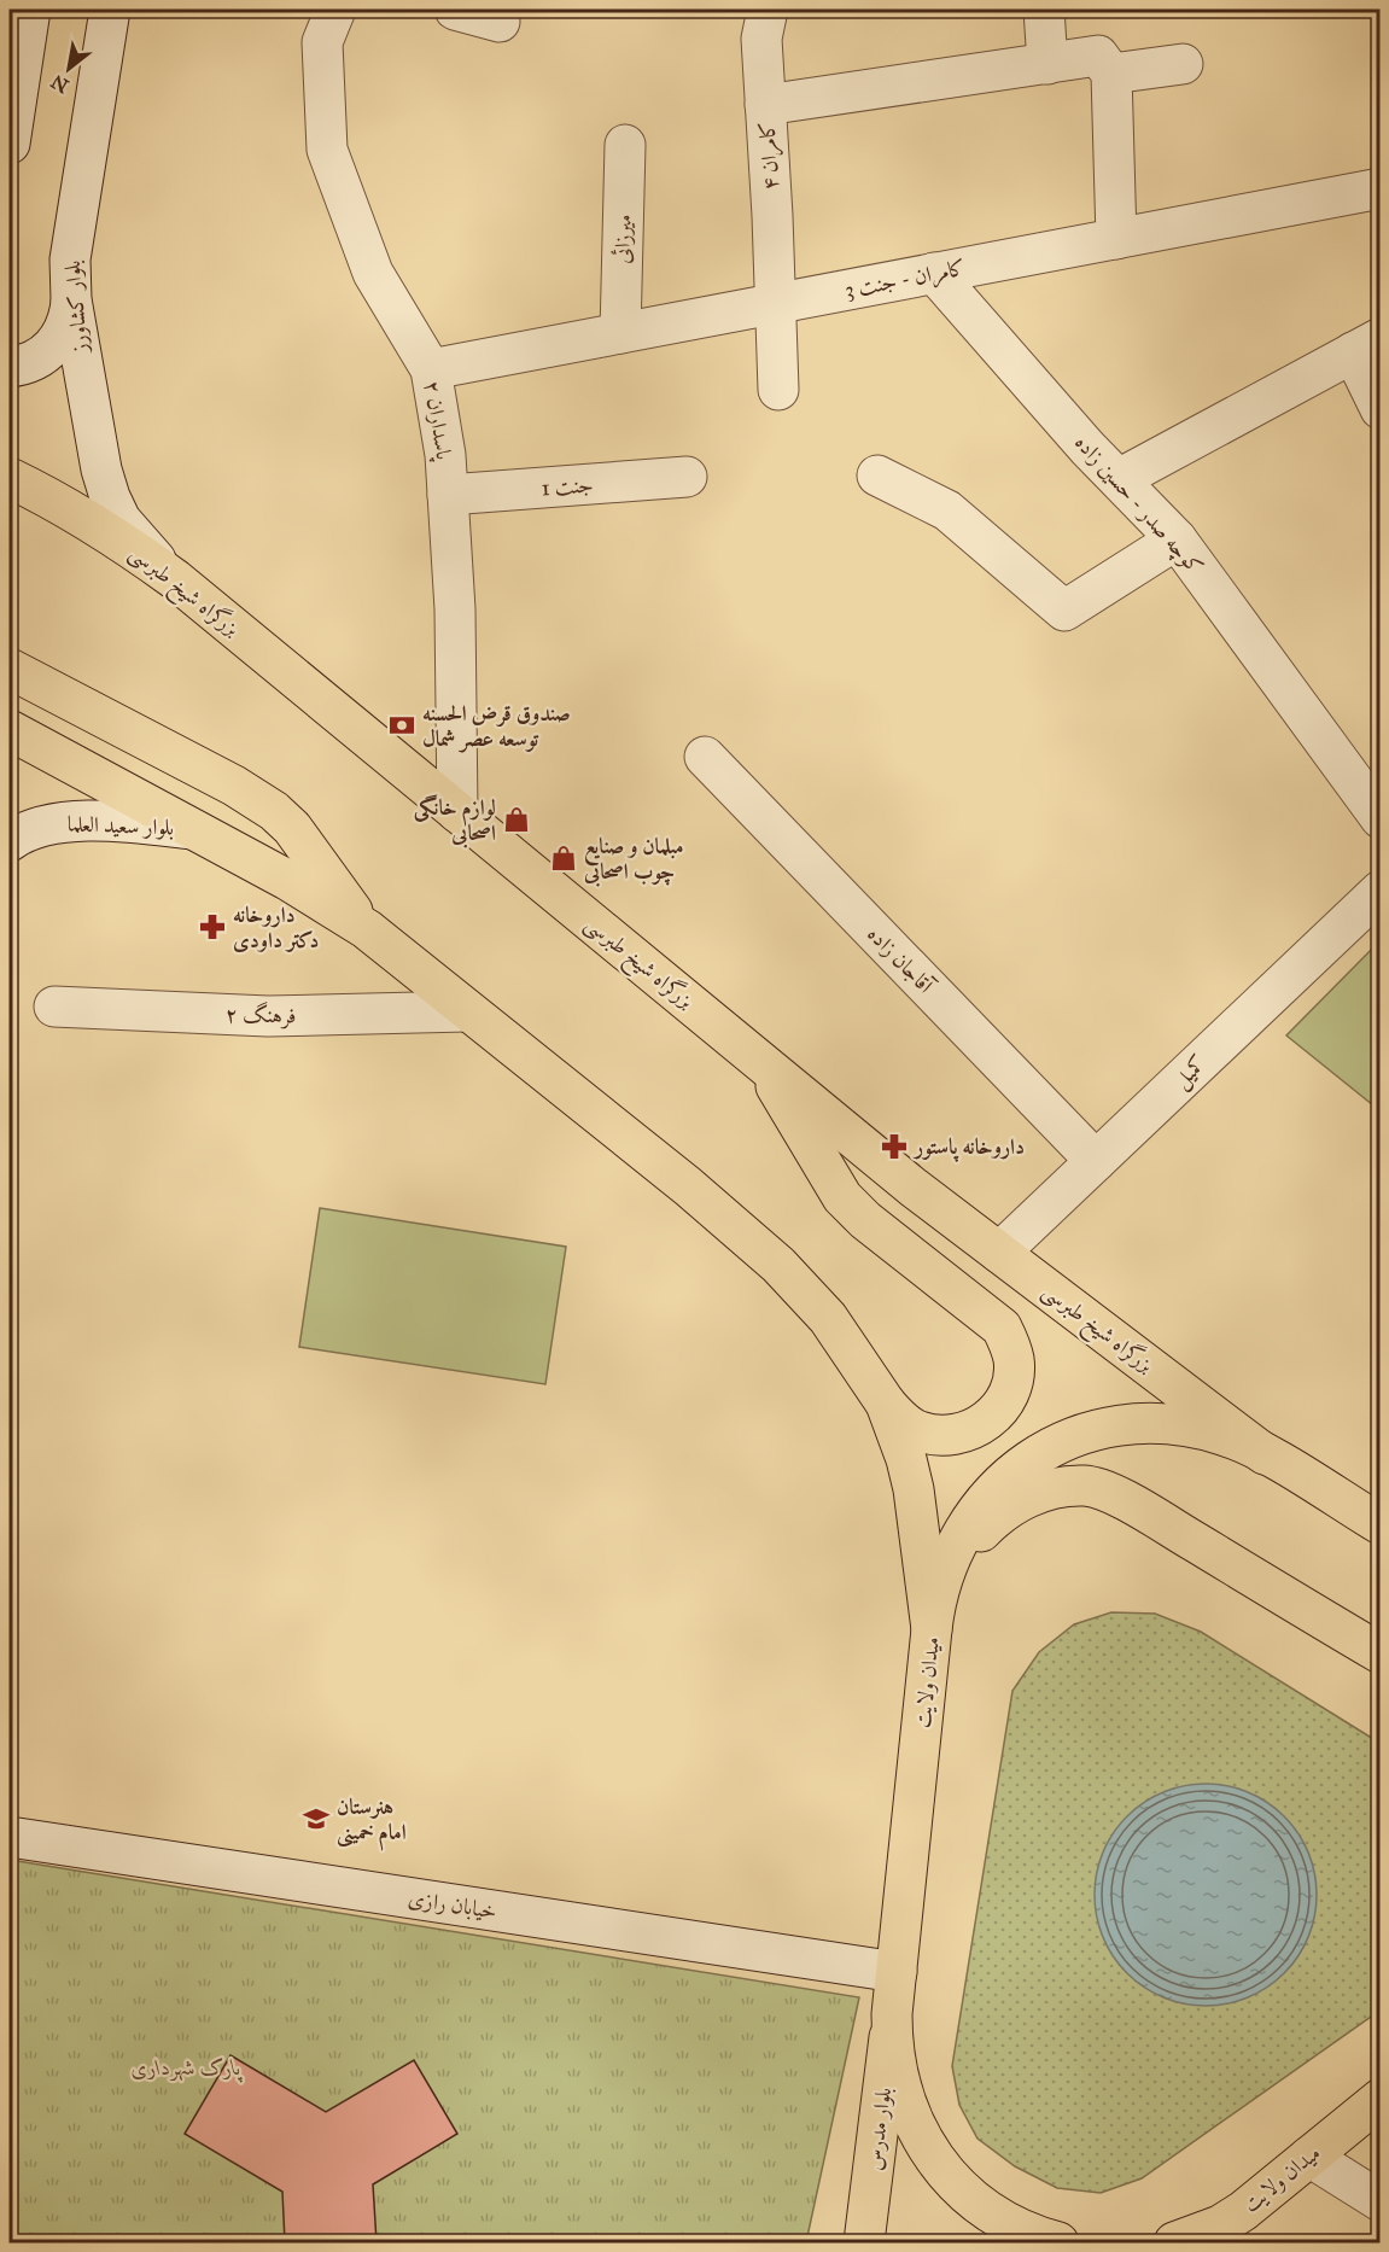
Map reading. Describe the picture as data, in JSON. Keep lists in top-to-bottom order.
{
  "streets": {
    "main road": ["بزرگراه شیخ طبرسی", "میدان ولایت", "بلوار مدرس"],
    "street": [
      "کامران ۴",
      "میرزائی",
      "کامران - جنت 3",
      "بلوار کشاورز",
      "پاسداران ۲",
      "جنت 1",
      "کوچه صدر - حسین زاده",
      "بلوار سعید العلما",
      "آقاجان زاده",
      "فرهنگ ۲",
      "کمیل",
      "خیابان رازی"
    ]
  },
  "crossings": [
    ["کامران ۴", "کامران - جنت 3"],
    ["میرزائی", "کامران - جنت 3"],
    ["کامران - جنت 3", "پاسداران ۲"],
    ["کامران - جنت 3", "کوچه صدر - حسین زاده"],
    ["بلوار کشاورز", "بزرگراه شیخ طبرسی"],
    ["پاسداران ۲", "جنت 1"],
    ["پاسداران ۲", "بزرگراه شیخ طبرسی"],
    ["بزرگراه شیخ طبرسی", "کمیل"],
    ["بزرگراه شیخ طبرسی", "میدان ولایت"],
    ["آقاجان زاده", "کمیل"],
    ["میدان ولایت", "خیابان رازی"],
    ["میدان ولایت", "بلوار مدرس"]
  ],
  "parks": ["پارک شهرداری"],
  "places": {
    "bank": ["صندوق قرض الحسنه توسعه عصر شمال"],
    "shop": ["لوازم خانگی اصحابی", "مبلمان و صنایع چوب اصحابی"],
    "pharmacy": ["داروخانه دکتر داودی", "داروخانه پاستور"],
    "school or university": ["هنرستان امام خمینی"]
  },
  "north": "bottom left"
}
